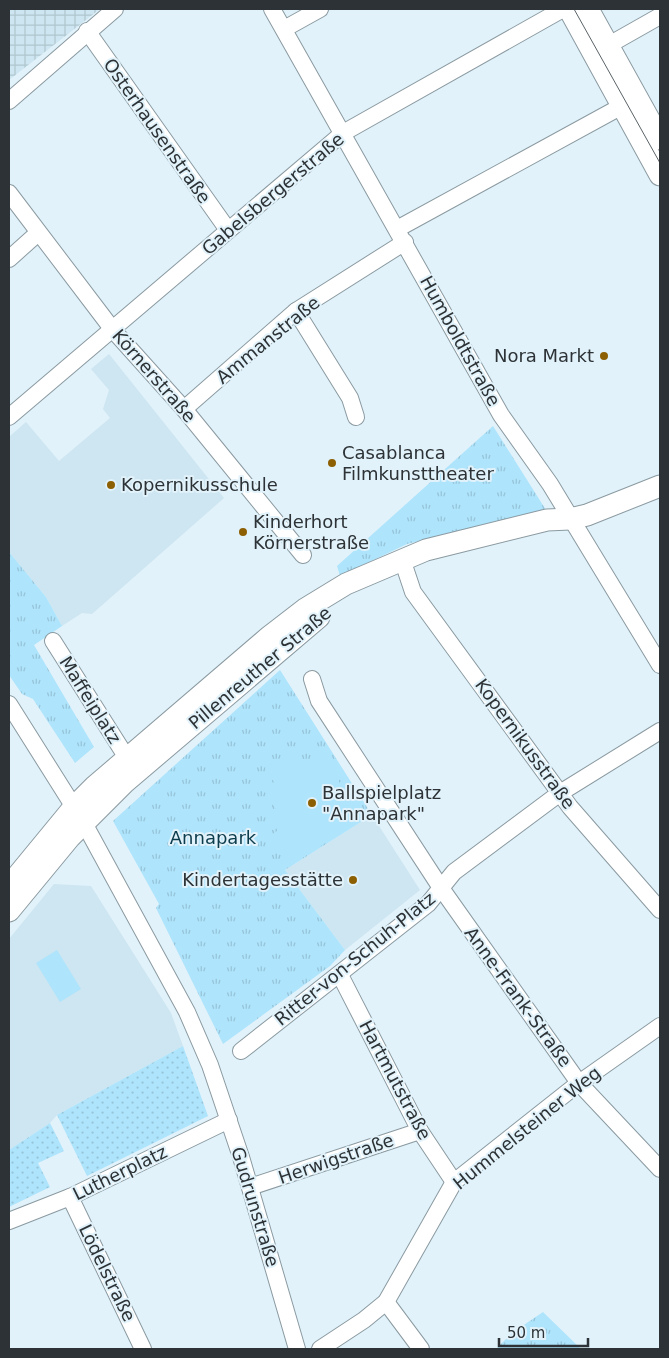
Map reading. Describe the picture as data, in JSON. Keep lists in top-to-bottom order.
{
  "streets": {
    "main road": ["Pillenreuther Straße"],
    "street": [
      "Osterhausenstraße",
      "Gabelsbergerstraße",
      "Ammanstraße",
      "Humboldtstraße",
      "Körnerstraße",
      "Maffeiplatz",
      "Kopernikusstraße",
      "Ritter-von-Schuh-Platz",
      "Anne-Frank-Straße",
      "Hartmutstraße",
      "Hummelsteiner Weg",
      "Herwigstraße",
      "Lutherplatz",
      "Gudrunstraße",
      "Lödelstraße"
    ]
  },
  "crossings": [
    ["Osterhausenstraße", "Gabelsbergerstraße"],
    ["Gabelsbergerstraße", "Humboldtstraße"],
    ["Gabelsbergerstraße", "Körnerstraße"],
    ["Ammanstraße", "Humboldtstraße"],
    ["Ammanstraße", "Körnerstraße"],
    ["Humboldtstraße", "Pillenreuther Straße"],
    ["Pillenreuther Straße", "Maffeiplatz"],
    ["Pillenreuther Straße", "Kopernikusstraße"],
    ["Pillenreuther Straße", "Gudrunstraße"],
    ["Ritter-von-Schuh-Platz", "Anne-Frank-Straße"],
    ["Ritter-von-Schuh-Platz", "Hartmutstraße"],
    ["Anne-Frank-Straße", "Hummelsteiner Weg"],
    ["Hartmutstraße", "Hummelsteiner Weg"],
    ["Hartmutstraße", "Herwigstraße"],
    ["Herwigstraße", "Gudrunstraße"],
    ["Lutherplatz", "Gudrunstraße"],
    ["Lutherplatz", "Lödelstraße"]
  ],
  "parks": ["Annapark"],
  "places": [
    "Nora Markt",
    "Casablanca Filmkunsttheater",
    "Kopernikusschule",
    "Kinderhort Körnerstraße",
    "Ballspielplatz \"Annapark\"",
    "Kindertagesstätte"
  ],
  "scale_bar": "50 m"
}
